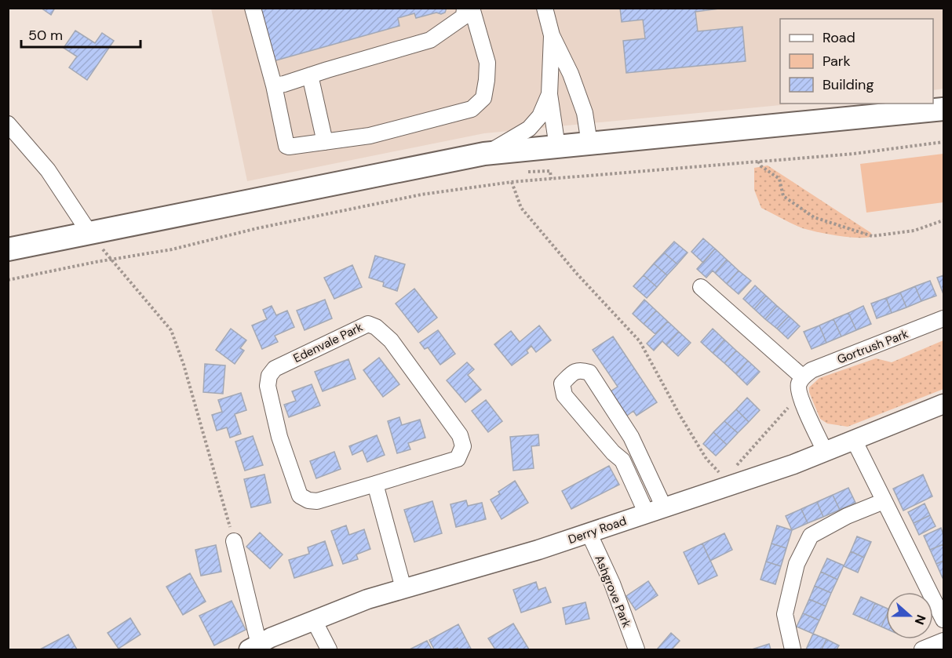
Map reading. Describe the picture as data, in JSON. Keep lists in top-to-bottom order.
{
  "streets": {
    "main road": ["Derry Road"],
    "street": ["Edenvale Park", "Gortrush Park", "Ashgrove Park"]
  },
  "crossings": [
    ["Derry Road", "Ashgrove Park"]
  ],
  "legend": ["Road", "Park", "Building"],
  "scale_bar": "50 m",
  "north": "right"
}
